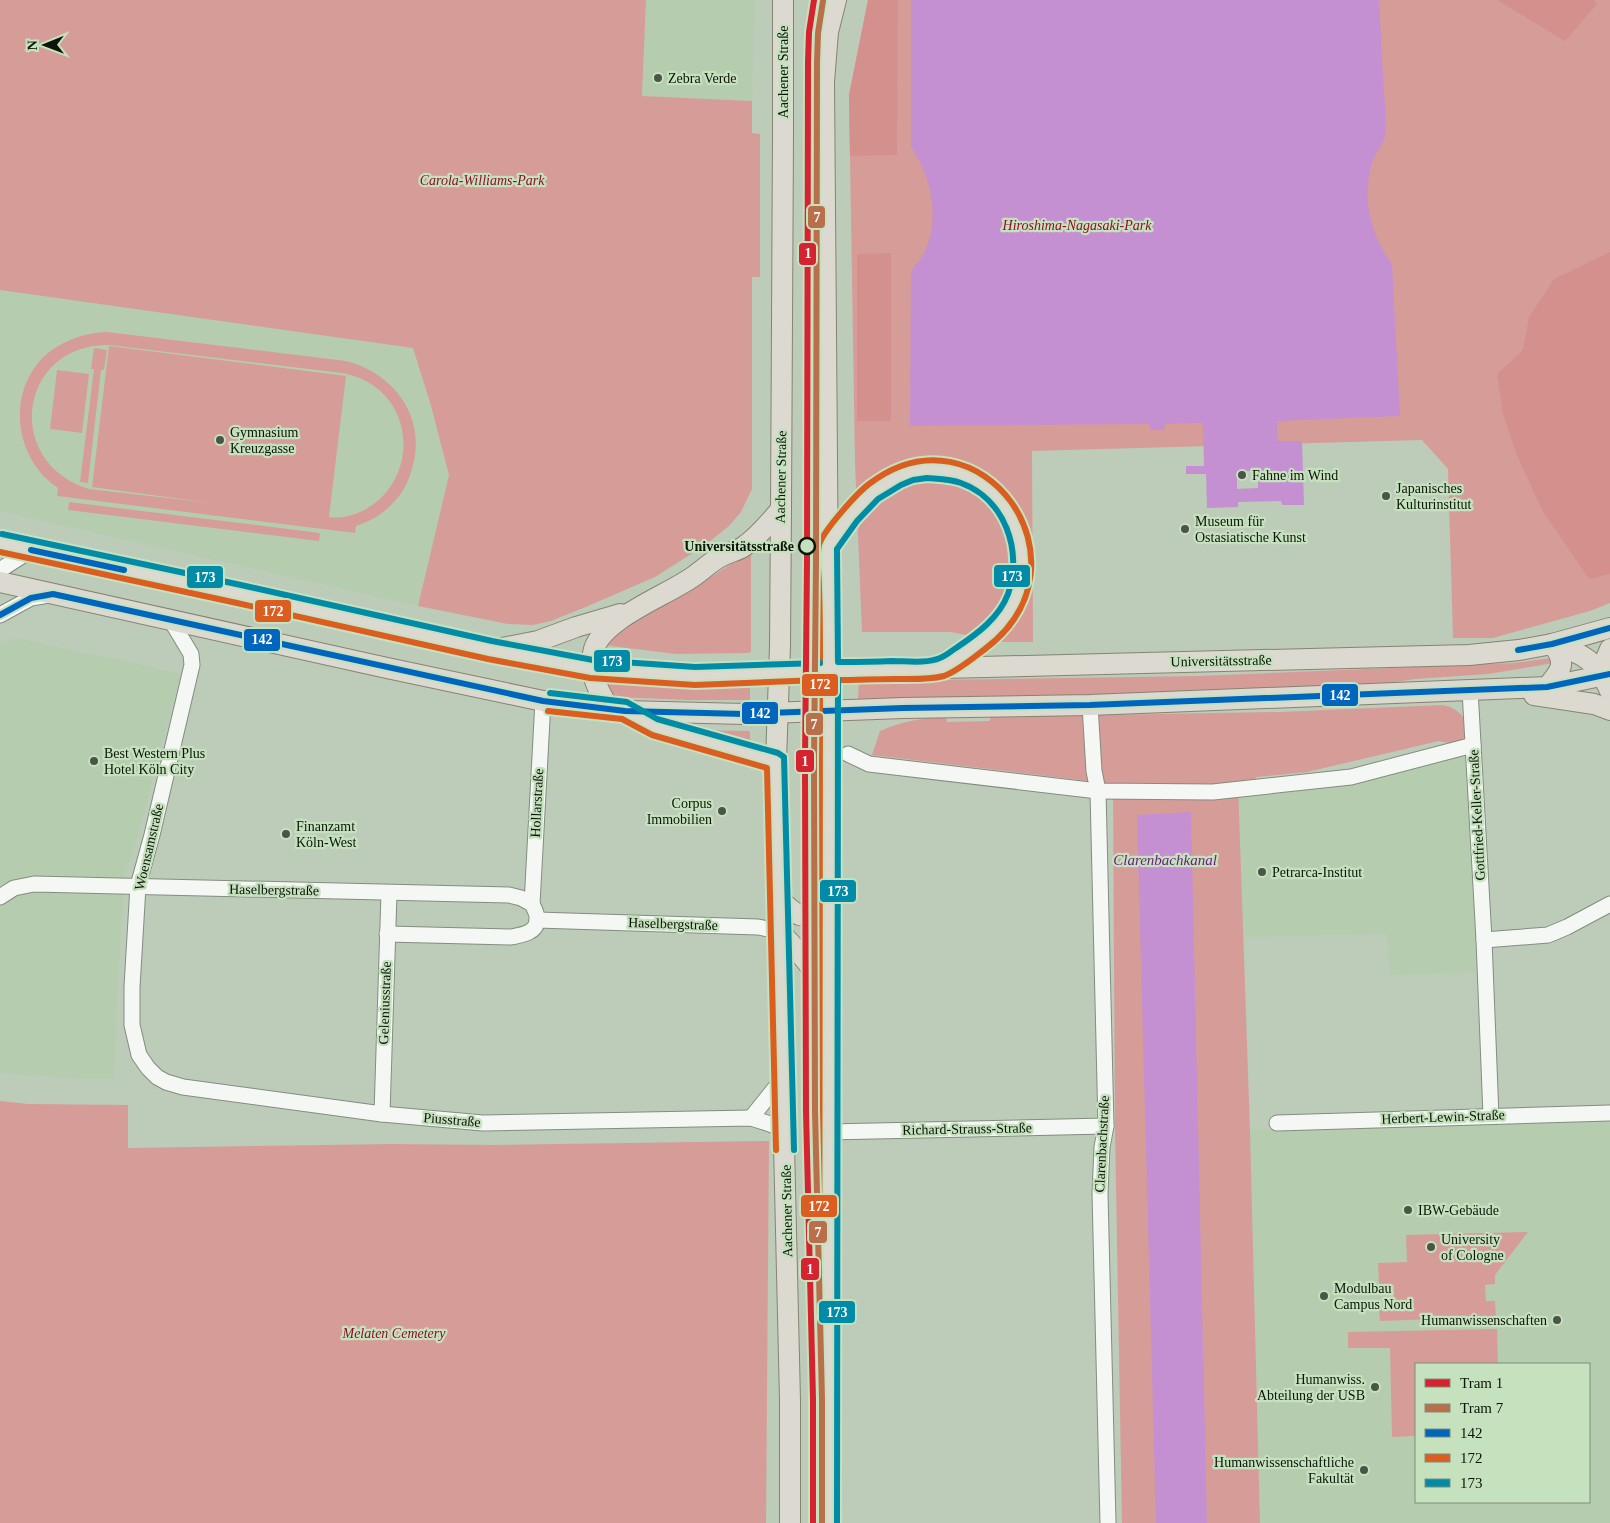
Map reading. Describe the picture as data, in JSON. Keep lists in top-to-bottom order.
{
  "streets": {
    "main road": ["Aachener Straße", "Universitätsstraße"],
    "street": [
      "Hollarstraße",
      "Gottfried-Keller-Straße",
      "Woensamstraße",
      "Haselbergstraße",
      "Geleniusstraße",
      "Herbert-Lewin-Straße",
      "Piusstraße",
      "Richard-Strauss-Straße",
      "Clarenbachstraße"
    ]
  },
  "crossings": [
    ["Aachener Straße", "Universitätsstraße"],
    ["Aachener Straße", "Haselbergstraße"],
    ["Aachener Straße", "Piusstraße"],
    ["Hollarstraße", "Haselbergstraße"],
    ["Gottfried-Keller-Straße", "Herbert-Lewin-Straße"],
    ["Woensamstraße", "Haselbergstraße"],
    ["Woensamstraße", "Piusstraße"],
    ["Haselbergstraße", "Geleniusstraße"],
    ["Geleniusstraße", "Piusstraße"],
    ["Richard-Strauss-Straße", "Clarenbachstraße"]
  ],
  "water": ["Clarenbachkanal"],
  "parks": ["Carola-Williams-Park", "Hiroshima-Nagasaki-Park", "Melaten Cemetery"],
  "places": [
    "Zebra Verde",
    "Gymnasium Kreuzgasse",
    "Fahne im Wind",
    "Japanisches Kulturinstitut",
    "Museum für Ostasiatische Kunst",
    "Universitätsstraße",
    "Best Western Plus Hotel Köln City",
    "Corpus Immobilien",
    "Finanzamt Köln-West",
    "Petrarca-Institut",
    "IBW-Gebäude",
    "University of Cologne",
    "Modulbau Campus Nord",
    "Humanwissenschaften",
    "Humanwiss. Abteilung der USB",
    "Humanwissenschaftliche Fakultät"
  ],
  "lines": [
    "tram line 1",
    "tram line 7",
    "transit line 172",
    "transit line 173",
    "transit line 142"
  ],
  "legend": [
    "Tram 1",
    "Tram 7",
    "142",
    "172",
    "173"
  ],
  "north": "left"
}
